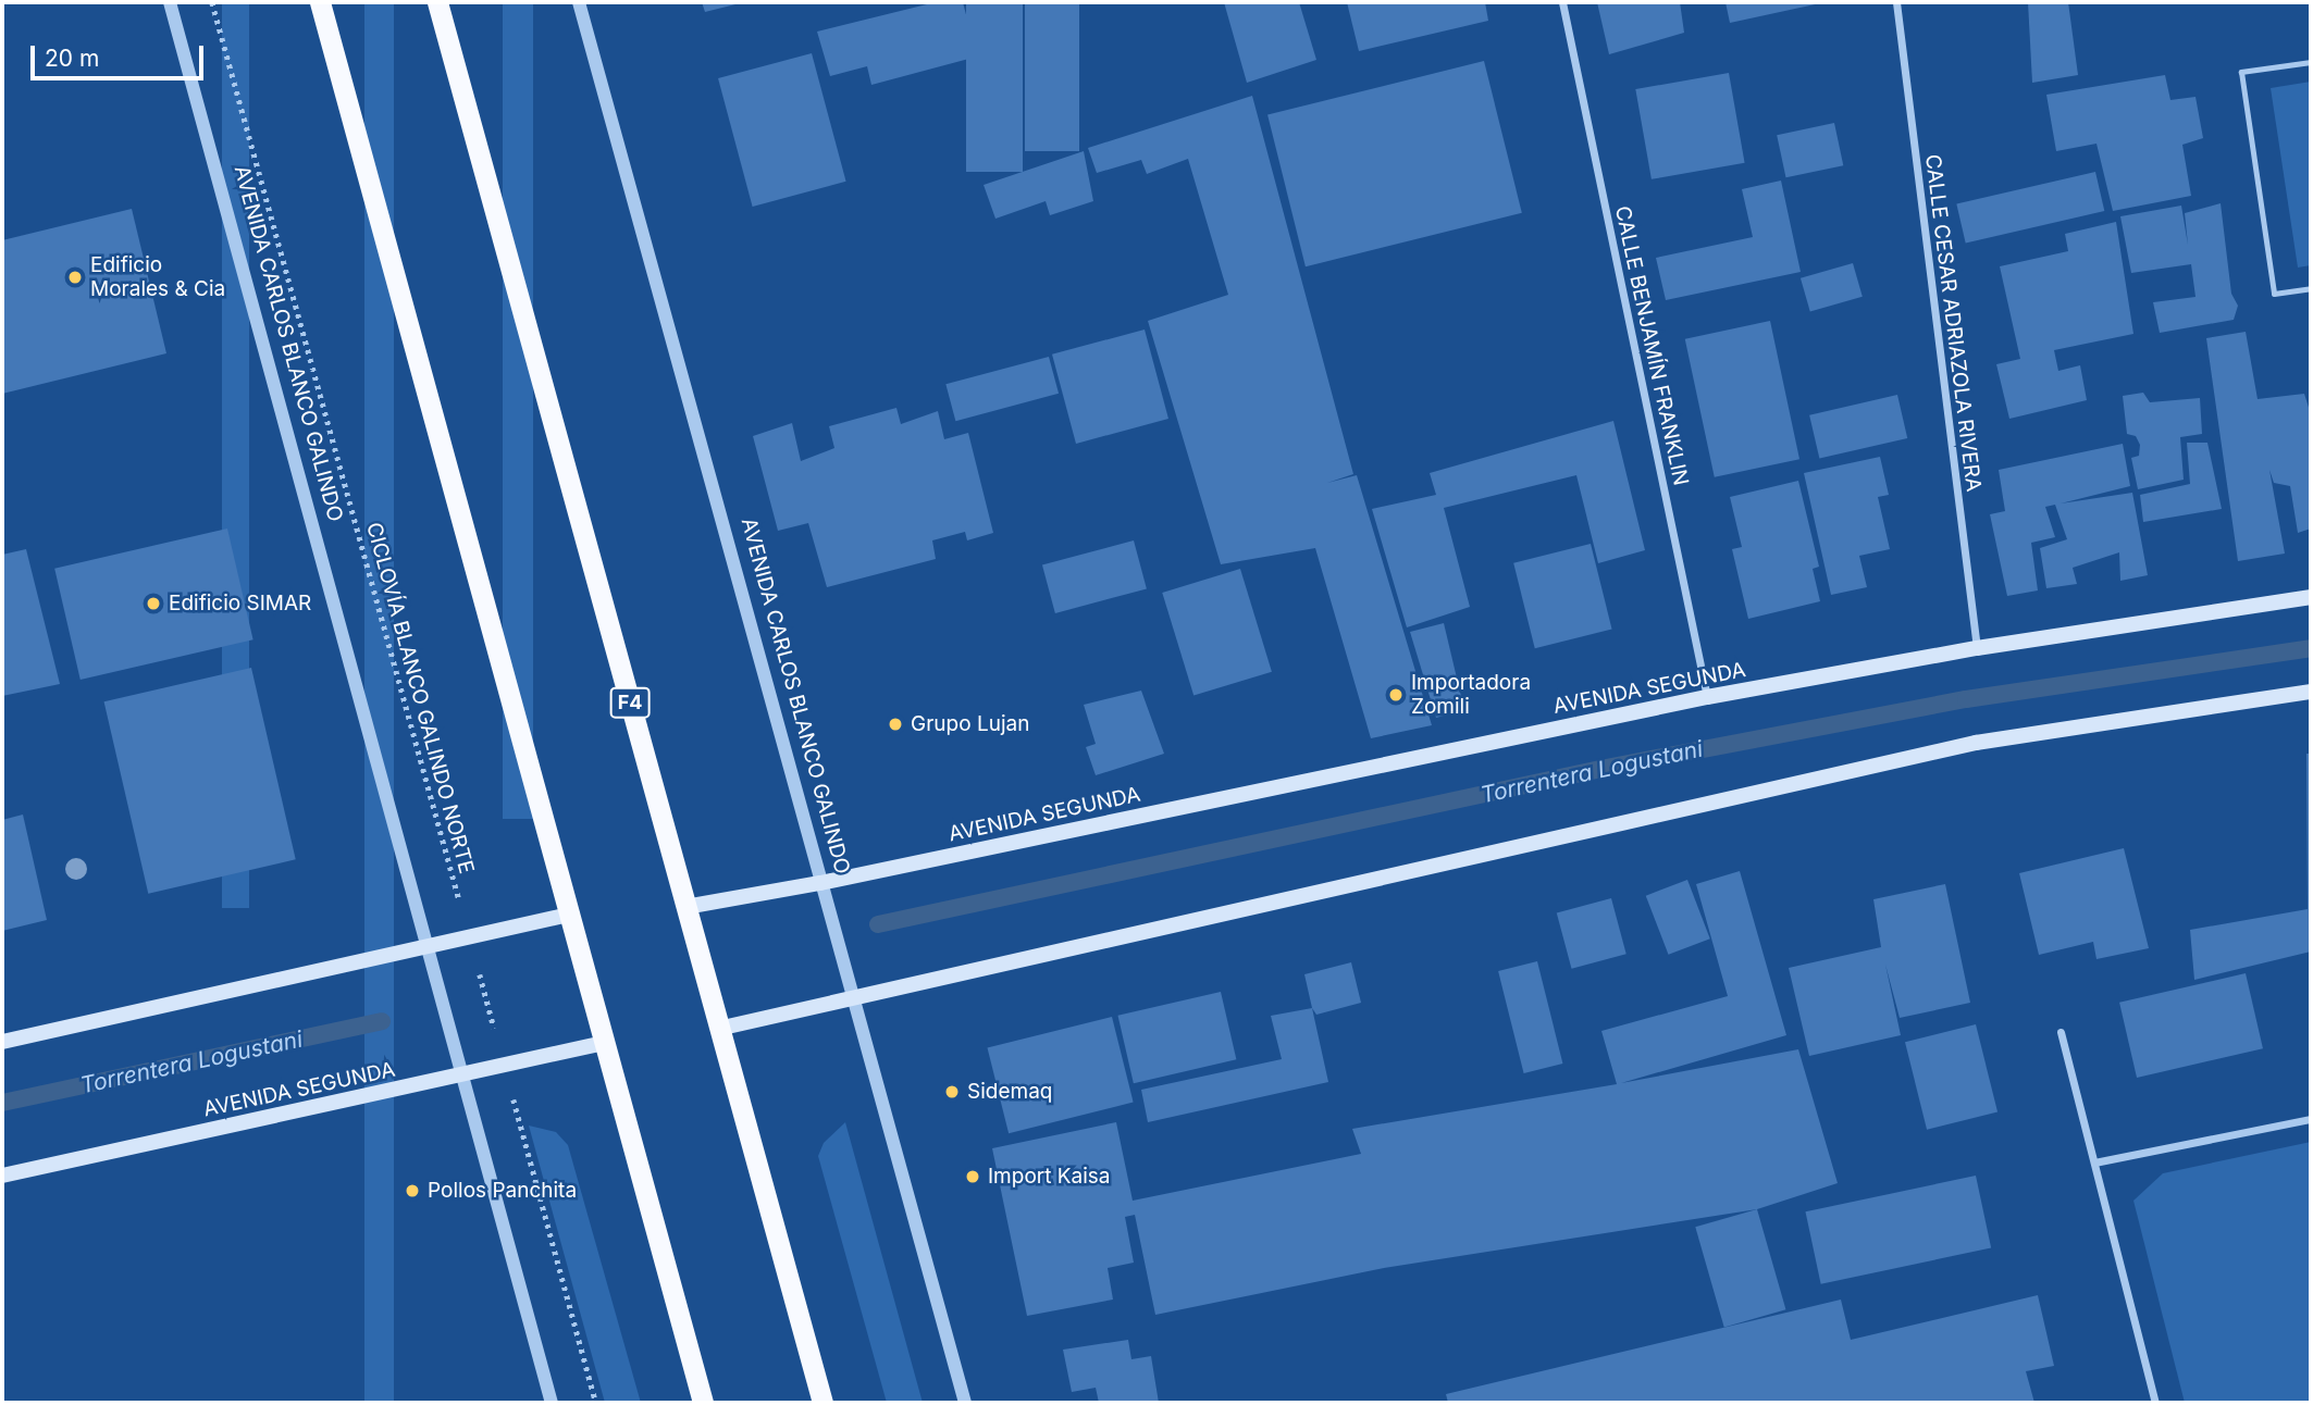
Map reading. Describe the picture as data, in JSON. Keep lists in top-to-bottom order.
{
  "streets": {
    "highway": ["F4"],
    "main road": ["AVENIDA SEGUNDA"],
    "street": ["CALLE CESAR ADRIAZOLA RIVERA", "AVENIDA CARLOS BLANCO GALINDO", "CALLE BENJAMÍN FRANKLIN"],
    "path": ["CICLOVÍA BLANCO GALINDO NORTE"]
  },
  "crossings": [
    ["CALLE CESAR ADRIAZOLA RIVERA", "AVENIDA SEGUNDA"],
    ["AVENIDA CARLOS BLANCO GALINDO", "AVENIDA SEGUNDA"],
    ["CALLE BENJAMÍN FRANKLIN", "AVENIDA SEGUNDA"],
    ["AVENIDA SEGUNDA", "CICLOVÍA BLANCO GALINDO NORTE"],
    ["AVENIDA SEGUNDA", "F4"]
  ],
  "water": ["Torrentera Logustani"],
  "places": [
    "Edificio Morales & Cia",
    "Edificio SIMAR",
    "Importadora Zomili",
    "Grupo Lujan",
    "Sidemaq",
    "Import Kaisa",
    "Pollos Panchita"
  ],
  "scale_bar": "20 m"
}
